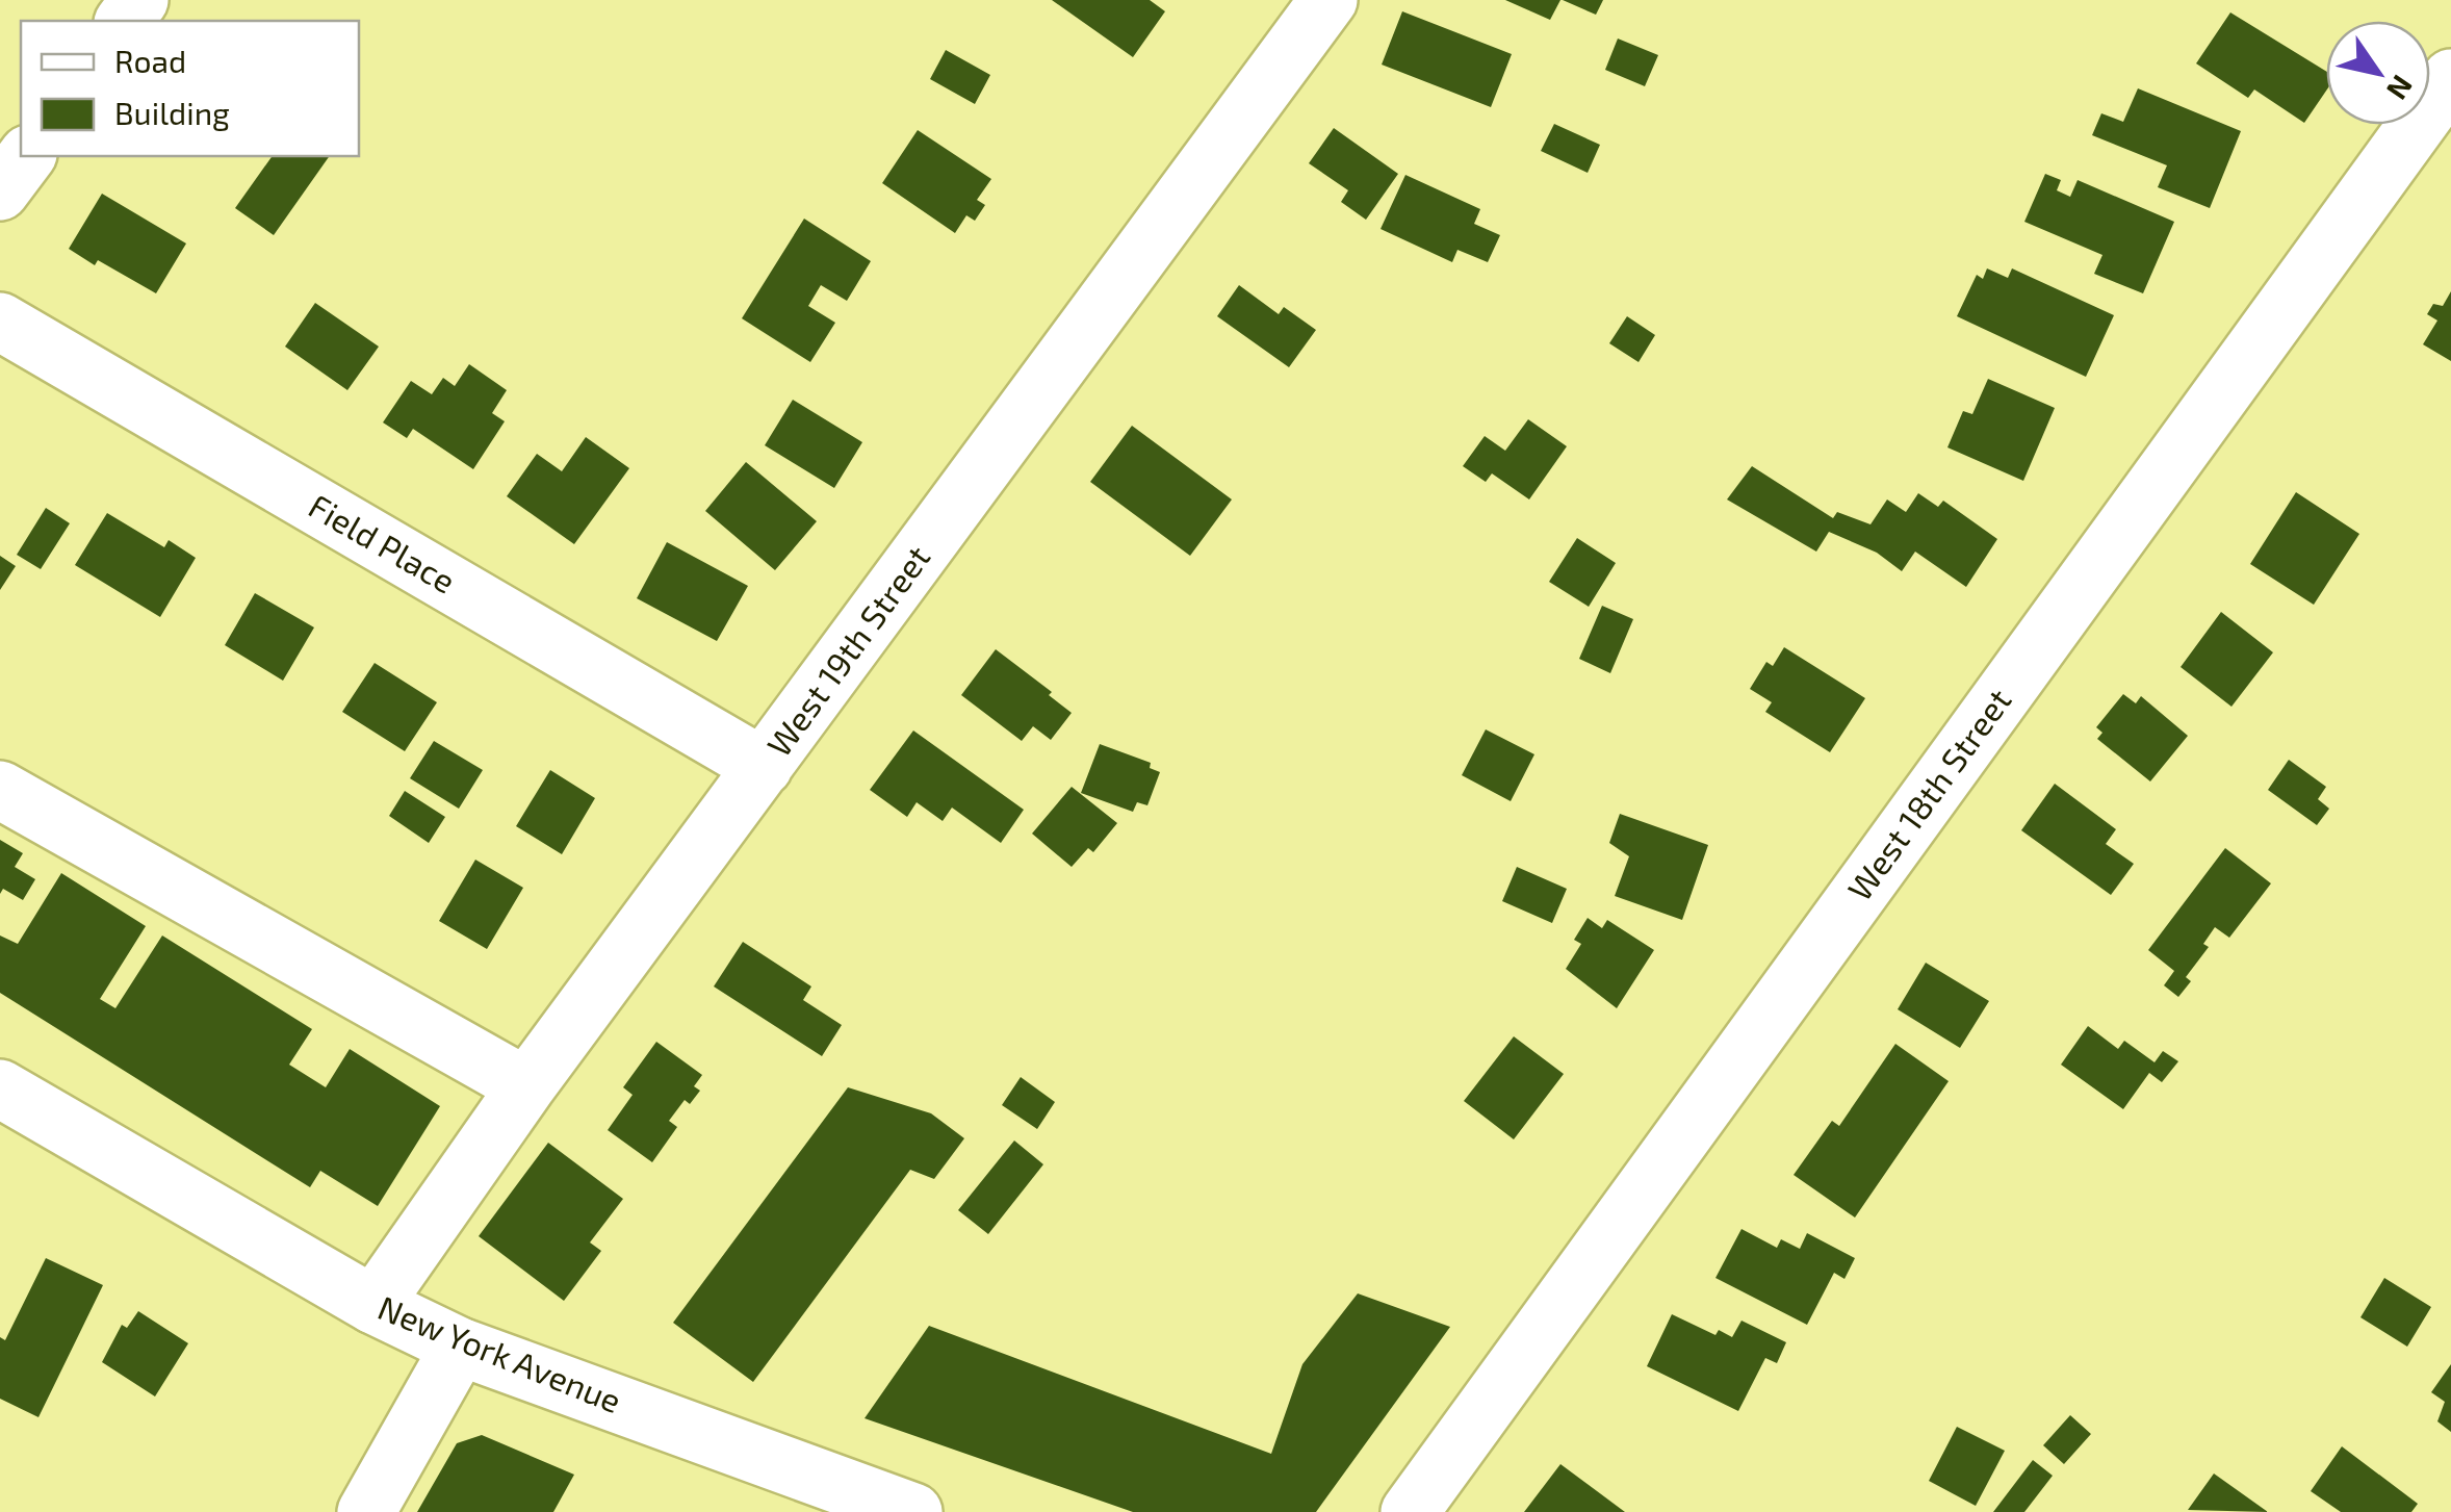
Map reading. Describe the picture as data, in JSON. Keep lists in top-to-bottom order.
{
  "streets": {
    "street": [
      "Field Place",
      "West 19th Street",
      "West 18th Street",
      "New York Avenue"
    ]
  },
  "crossings": [
    ["Field Place", "West 19th Street"],
    ["West 19th Street", "New York Avenue"]
  ],
  "legend": ["Road", "Building"],
  "north": "bottom right"
}
